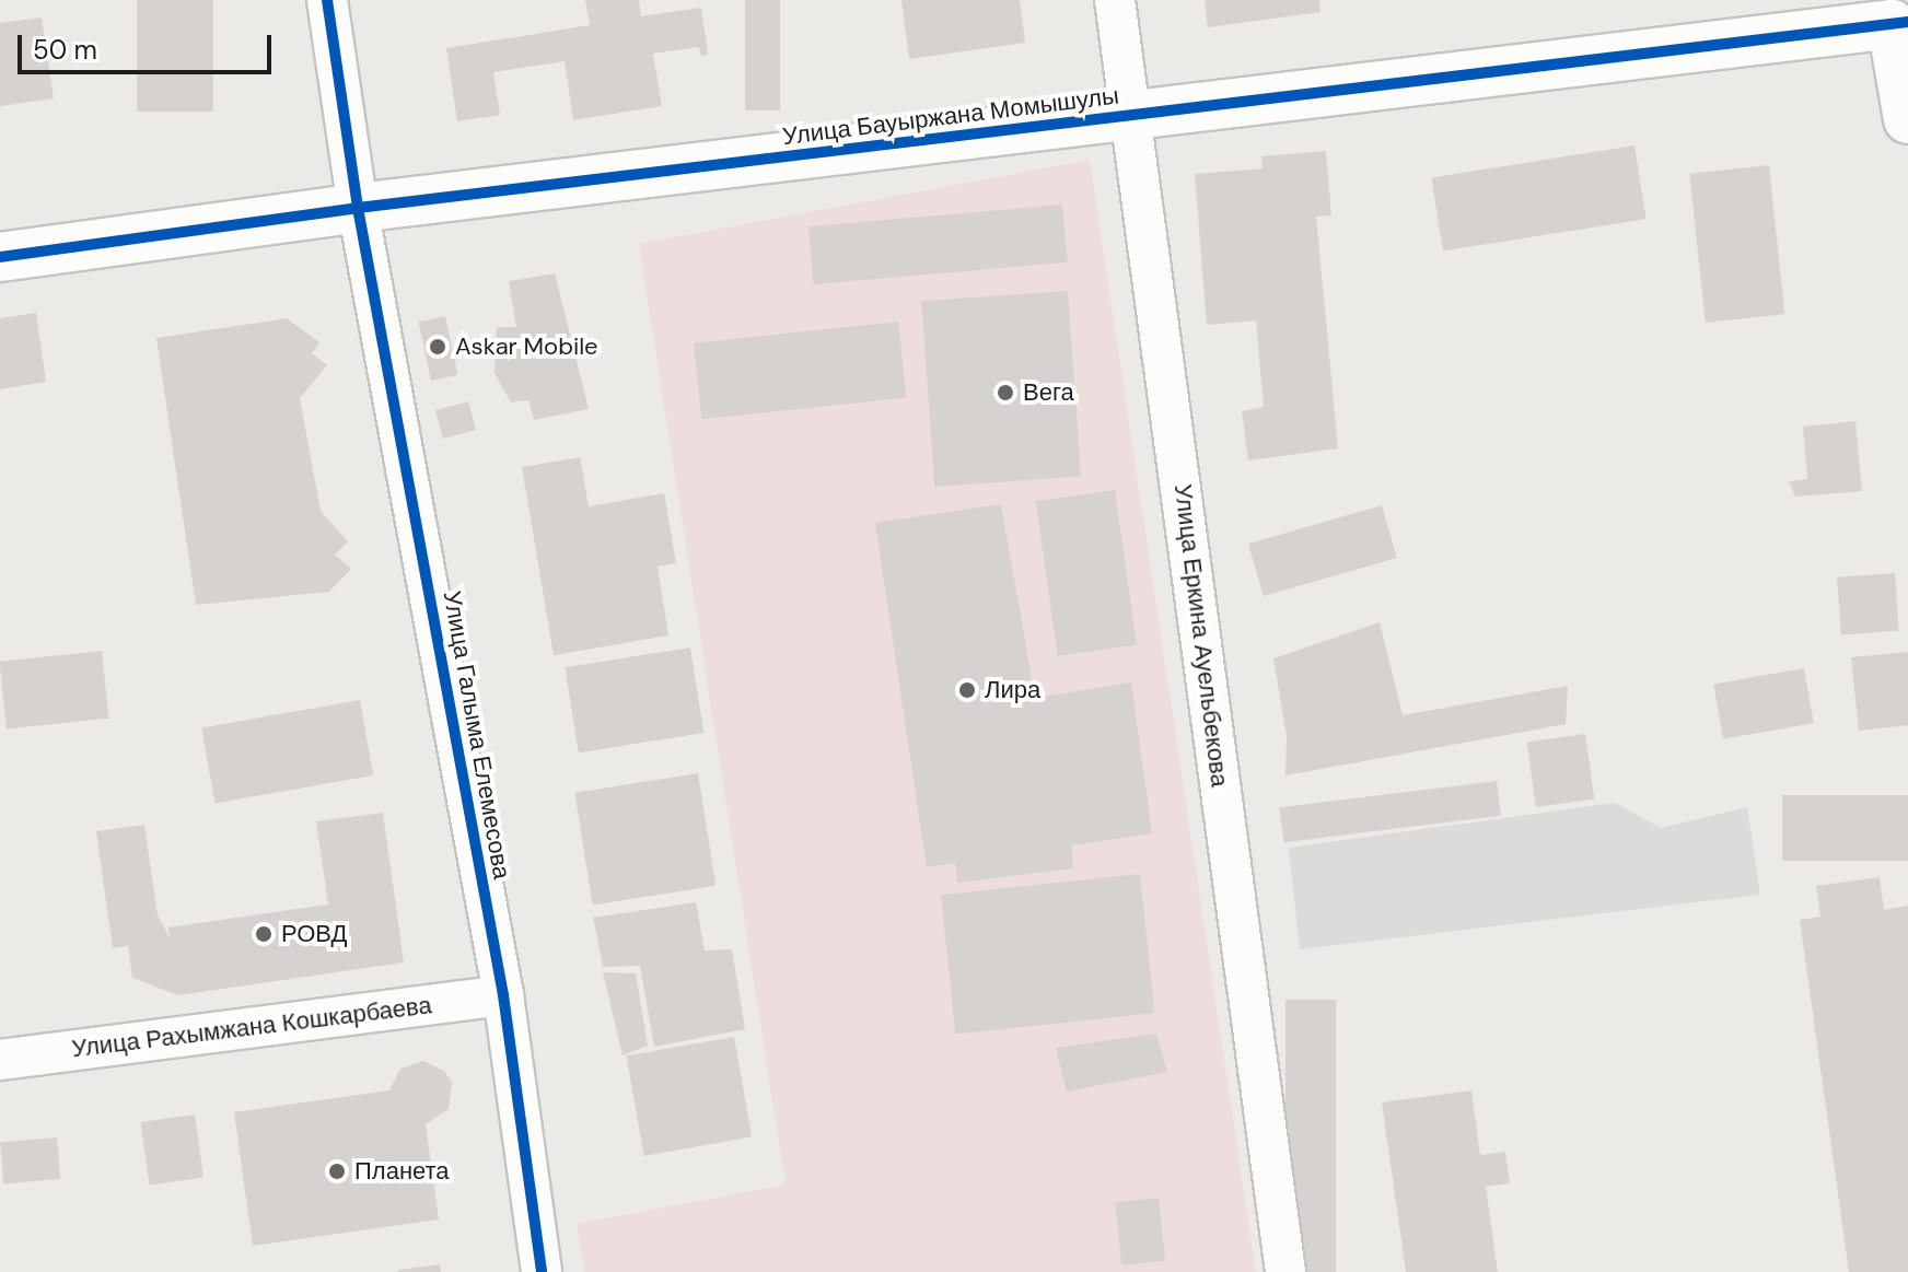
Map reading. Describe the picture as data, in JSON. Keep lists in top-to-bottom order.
{
  "streets": {
    "street": [
      "Улица Бауыржана Момышулы",
      "Улица Еркина Ауельбекова",
      "Улица Галыма Елемесова",
      "Улица Рахымжана Кошкарбаева"
    ]
  },
  "crossings": [
    ["Улица Бауыржана Момышулы", "Улица Еркина Ауельбекова"],
    ["Улица Бауыржана Момышулы", "Улица Галыма Елемесова"],
    ["Улица Галыма Елемесова", "Улица Рахымжана Кошкарбаева"]
  ],
  "places": [
    "Askar Mobile",
    "Вега",
    "Лира",
    "РОВД",
    "Планета"
  ],
  "scale_bar": "50 m"
}
